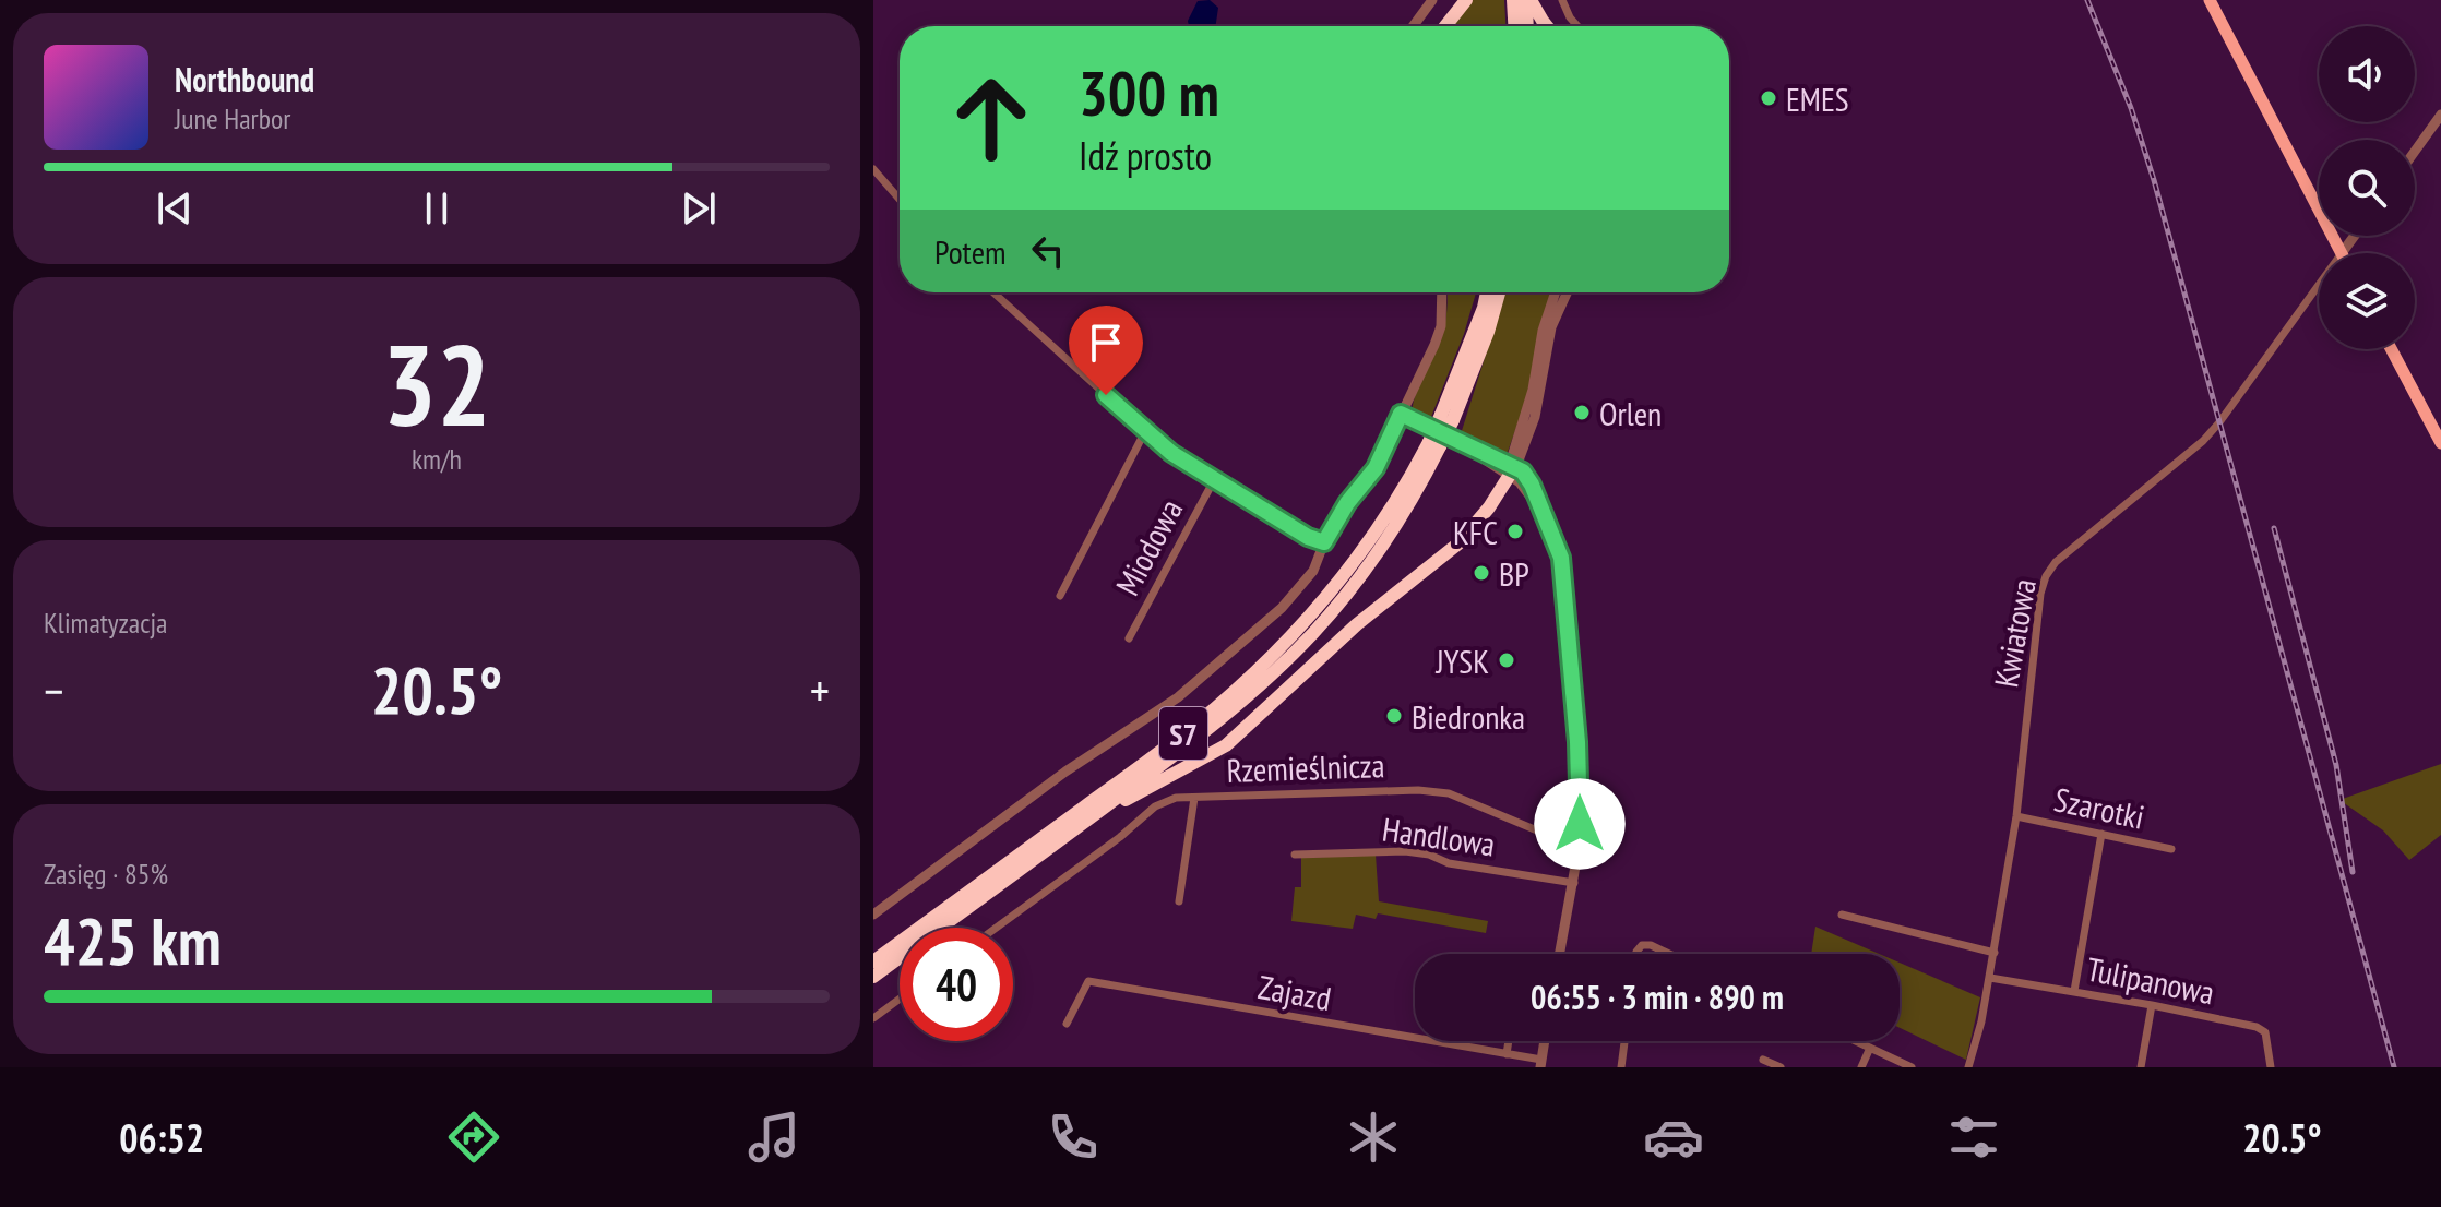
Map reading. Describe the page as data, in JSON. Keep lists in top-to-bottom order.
{
  "streets": {
    "highway": ["S7"],
    "street": [
      "Miodowa",
      "Kwiatowa",
      "Rzemieślnicza",
      "Szarotki",
      "Handlowa",
      "Tulipanowa",
      "Zajazd"
    ]
  },
  "crossings": [
    ["Kwiatowa", "Szarotki"],
    ["Kwiatowa", "Tulipanowa"]
  ],
  "places": [
    "EMES",
    "Orlen",
    "KFC",
    "BP",
    "JYSK",
    "Biedronka"
  ],
  "page": {
    "turn": ["300 m", "Idź prosto"],
    "song": ["Northbound", "June Harbor"],
    "then": "Potem",
    "tile": [
      ["32", "km/h"],
      "Klimatyzacja",
      ["Zasięg · 85%", "425 km"]
    ],
    "heat": ["−", "20.5°", "+"],
    "limit": "40",
    "trip": "06:55 · 3 min · 890 m",
    "tabs": ["06:52", "20.5°"]
  }
}
